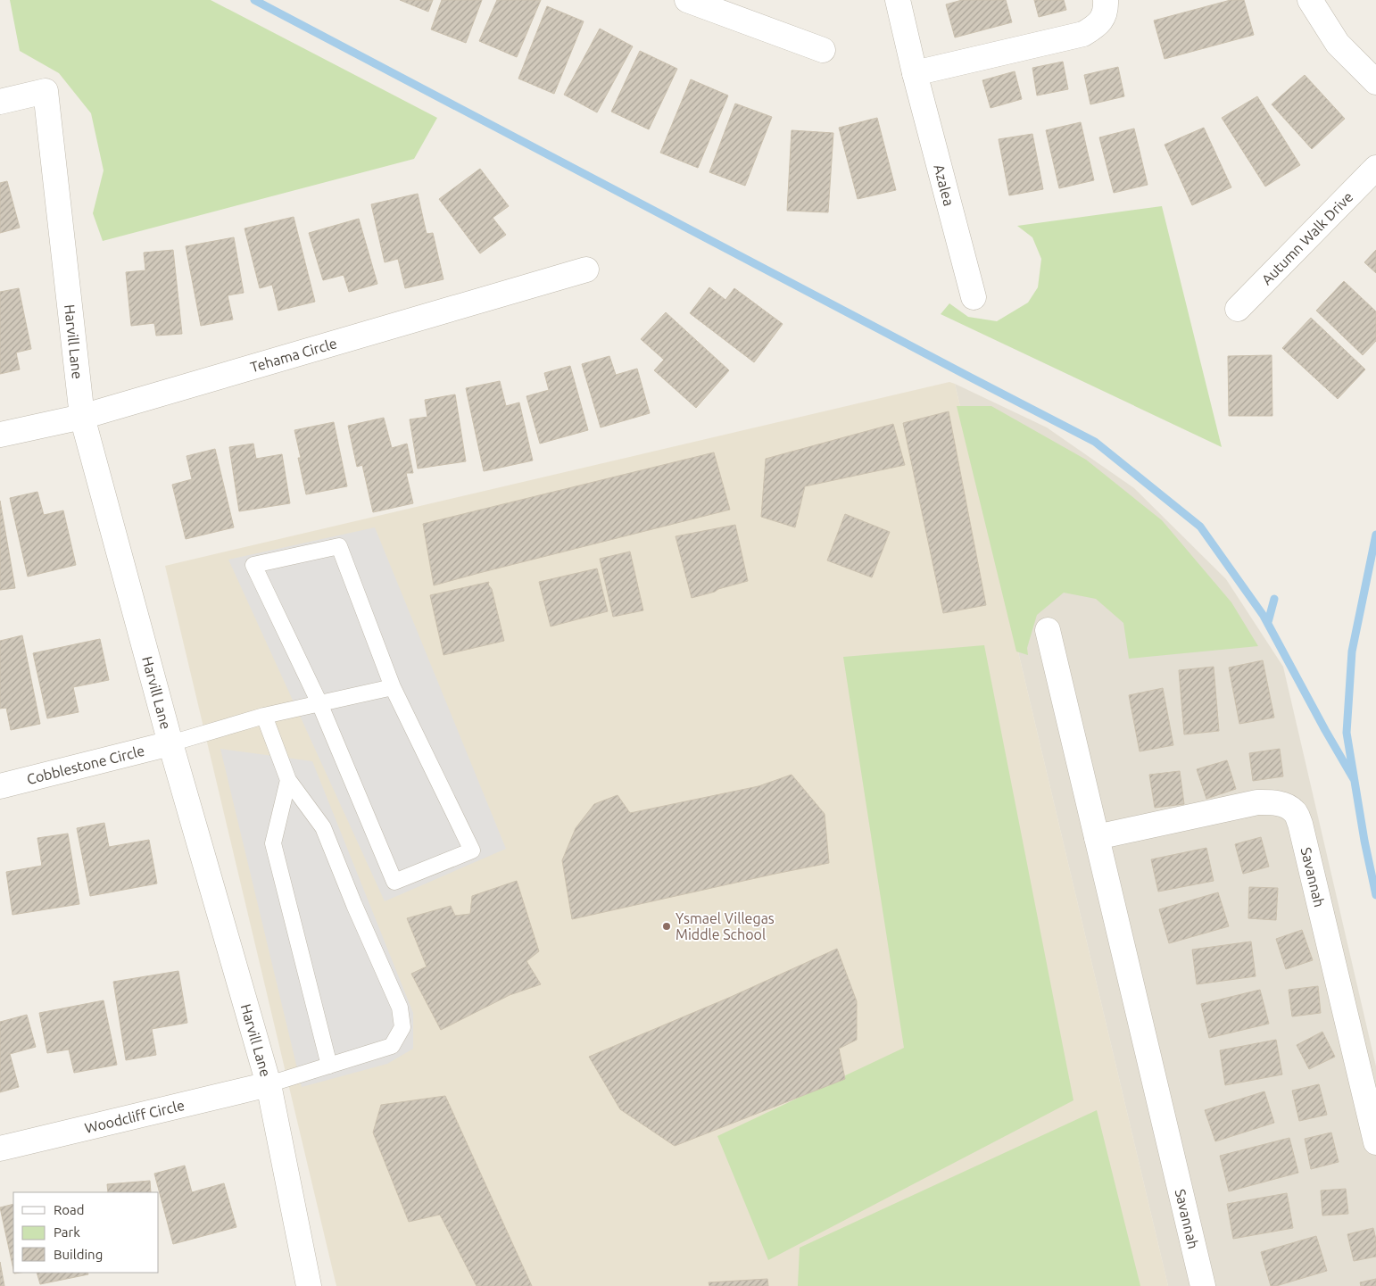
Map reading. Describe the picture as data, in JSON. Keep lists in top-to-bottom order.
{
  "streets": {
    "street": [
      "Azalea",
      "Autumn Walk Drive",
      "Harvill Lane",
      "Tehama Circle",
      "Cobblestone Circle",
      "Savannah",
      "Woodcliff Circle"
    ]
  },
  "crossings": [
    ["Harvill Lane", "Tehama Circle"],
    ["Harvill Lane", "Cobblestone Circle"],
    ["Harvill Lane", "Woodcliff Circle"]
  ],
  "places": ["Ysmael Villegas Middle School"],
  "legend": ["Road", "Park", "Building"]
}
